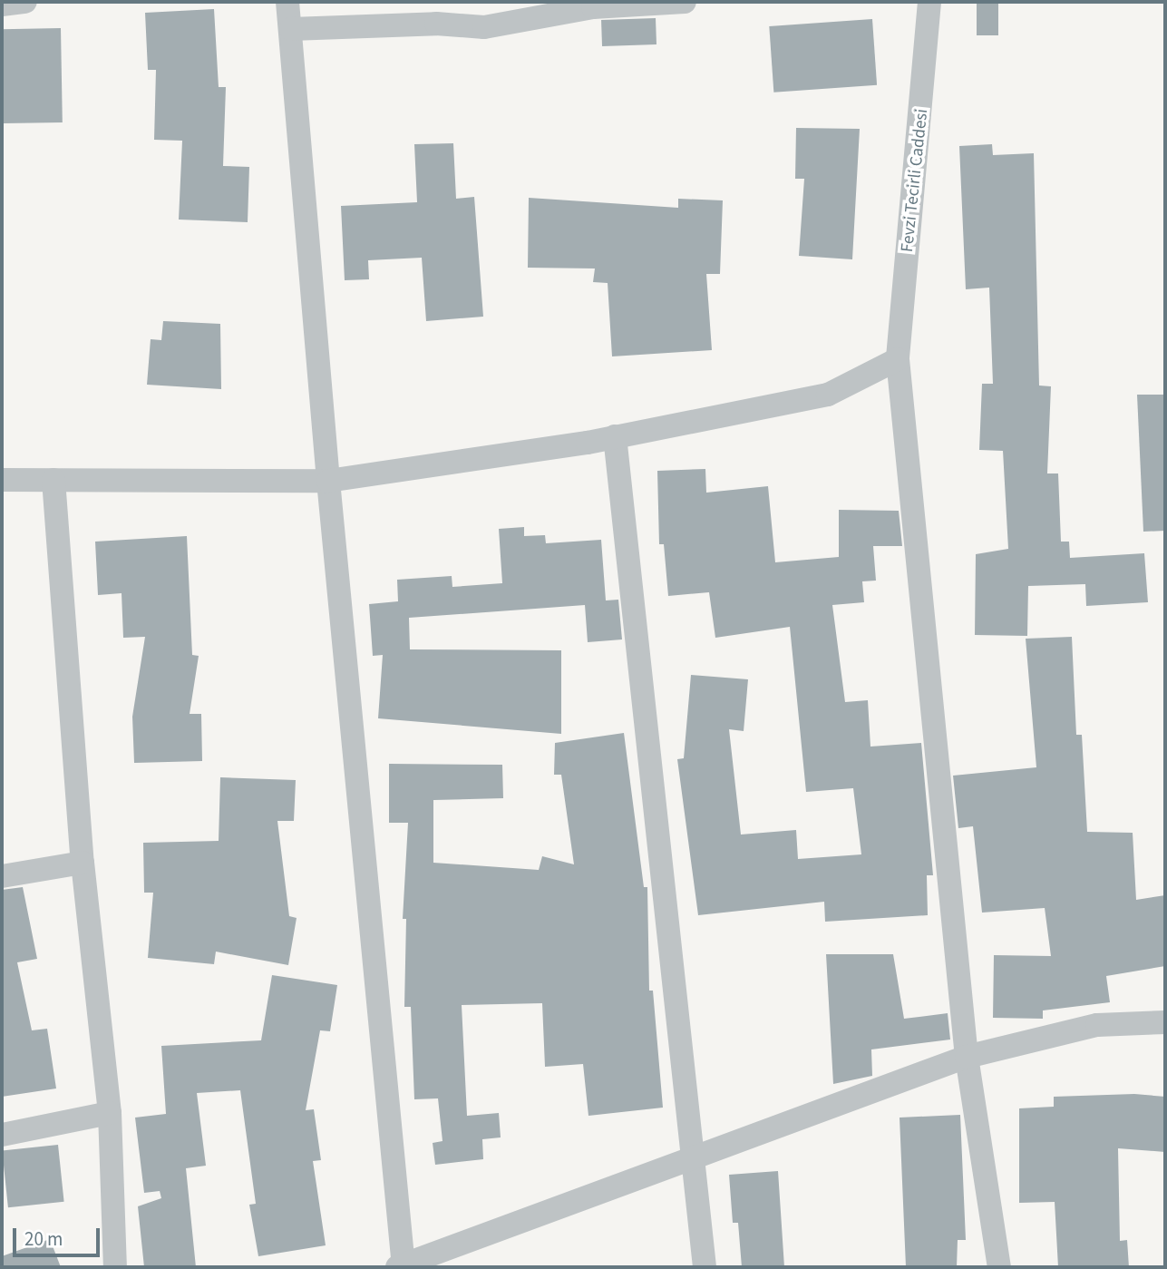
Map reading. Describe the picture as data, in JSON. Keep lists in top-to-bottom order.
{
  "streets": {
    "street": ["Fevzi Tecirli Caddesi"]
  },
  "scale_bar": "20 m"
}
